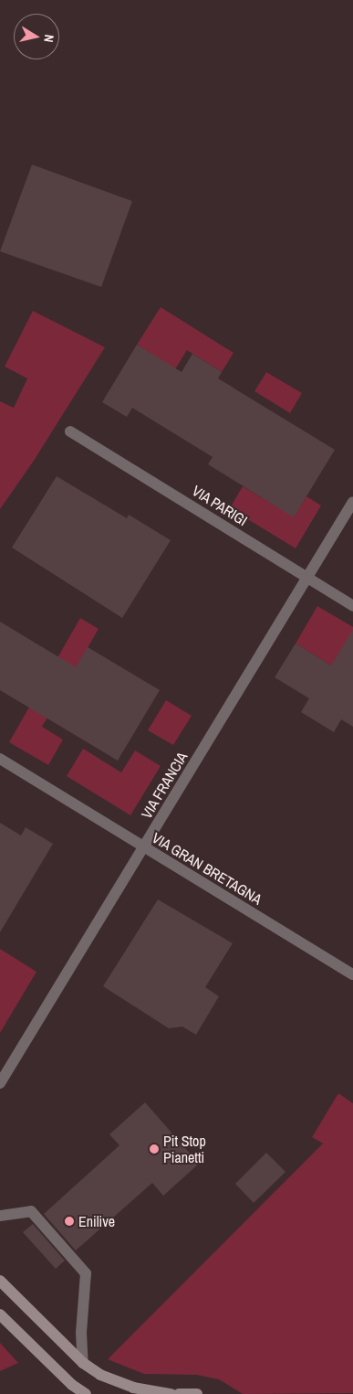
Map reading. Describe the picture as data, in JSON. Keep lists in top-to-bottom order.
{
  "streets": {
    "street": ["VIA PARIGI", "VIA FRANCIA", "VIA GRAN BRETAGNA"]
  },
  "crossings": [
    ["VIA PARIGI", "VIA FRANCIA"],
    ["VIA FRANCIA", "VIA GRAN BRETAGNA"]
  ],
  "places": ["Pit Stop Pianetti", "Enilive"],
  "north": "right"
}
